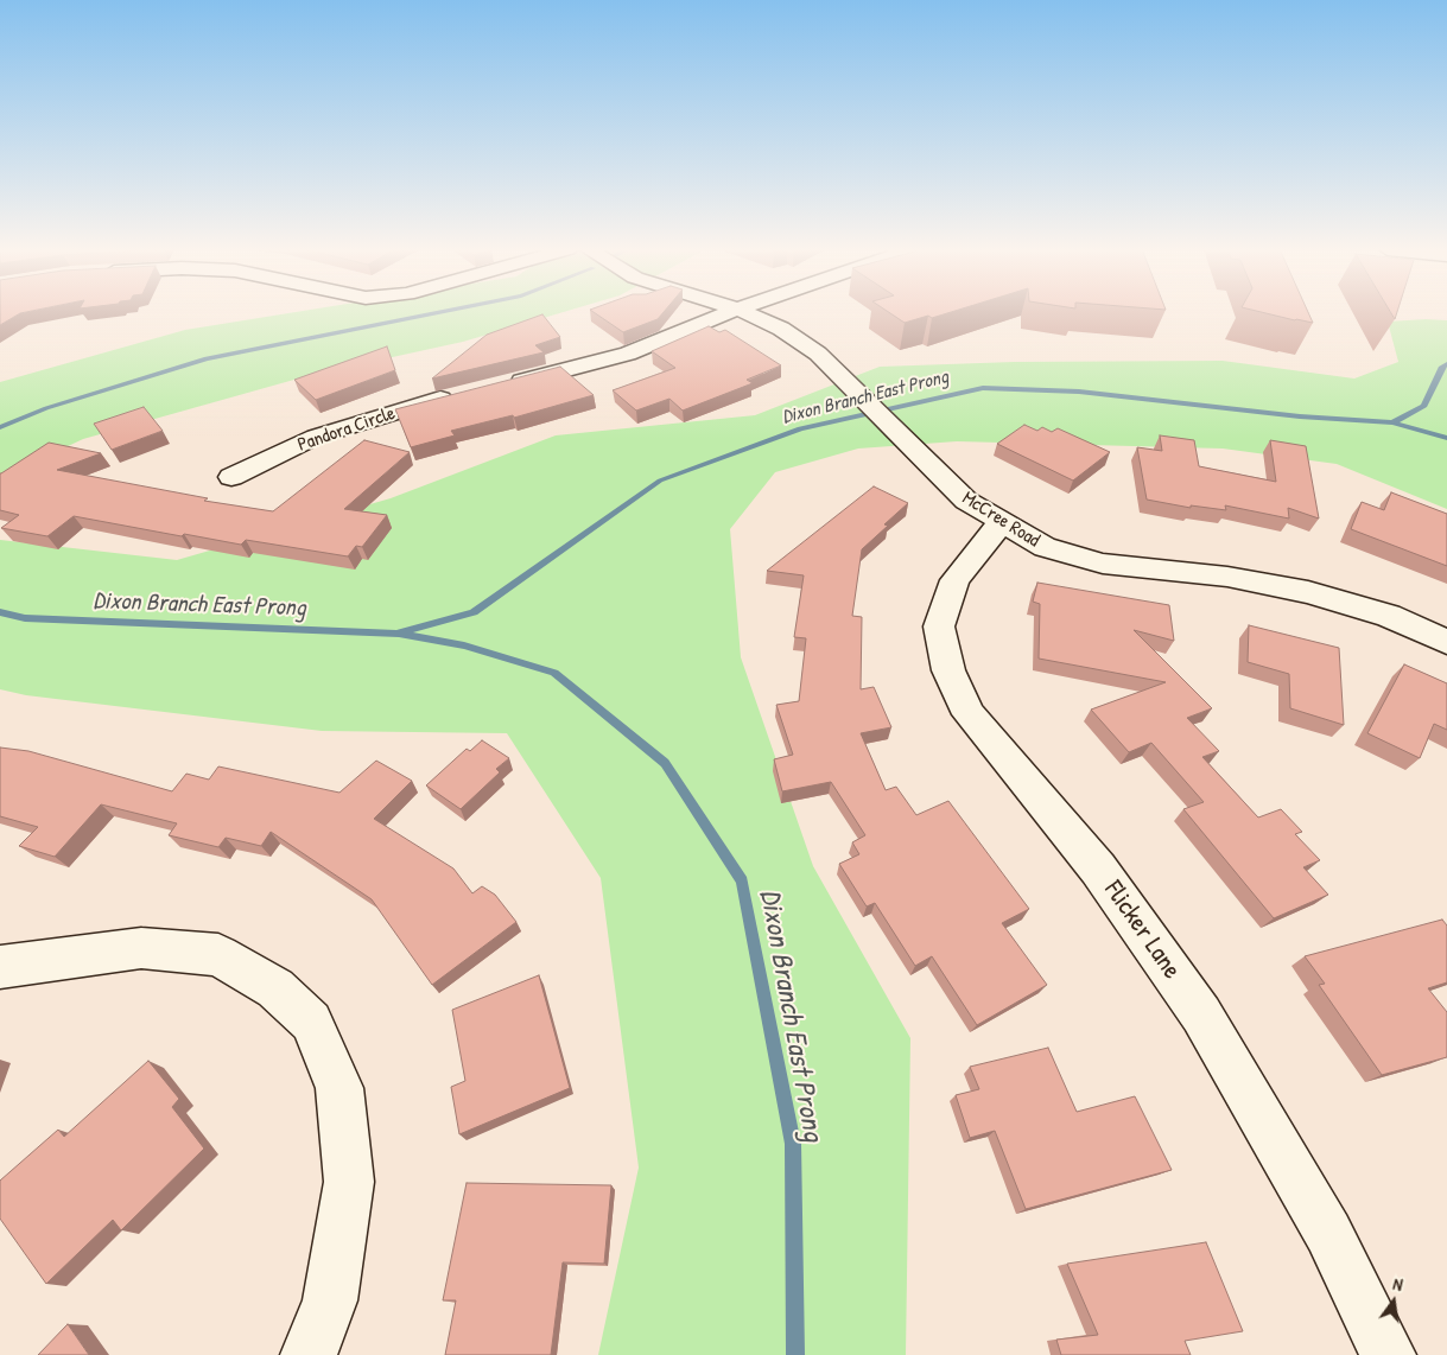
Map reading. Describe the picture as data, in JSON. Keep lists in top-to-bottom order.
{
  "streets": {
    "street": ["Pandora Circle", "McCree Road", "Flicker Lane"]
  },
  "crossings": [
    ["McCree Road", "Flicker Lane"]
  ],
  "water": ["Dixon Branch East Prong"],
  "north": "top"
}
